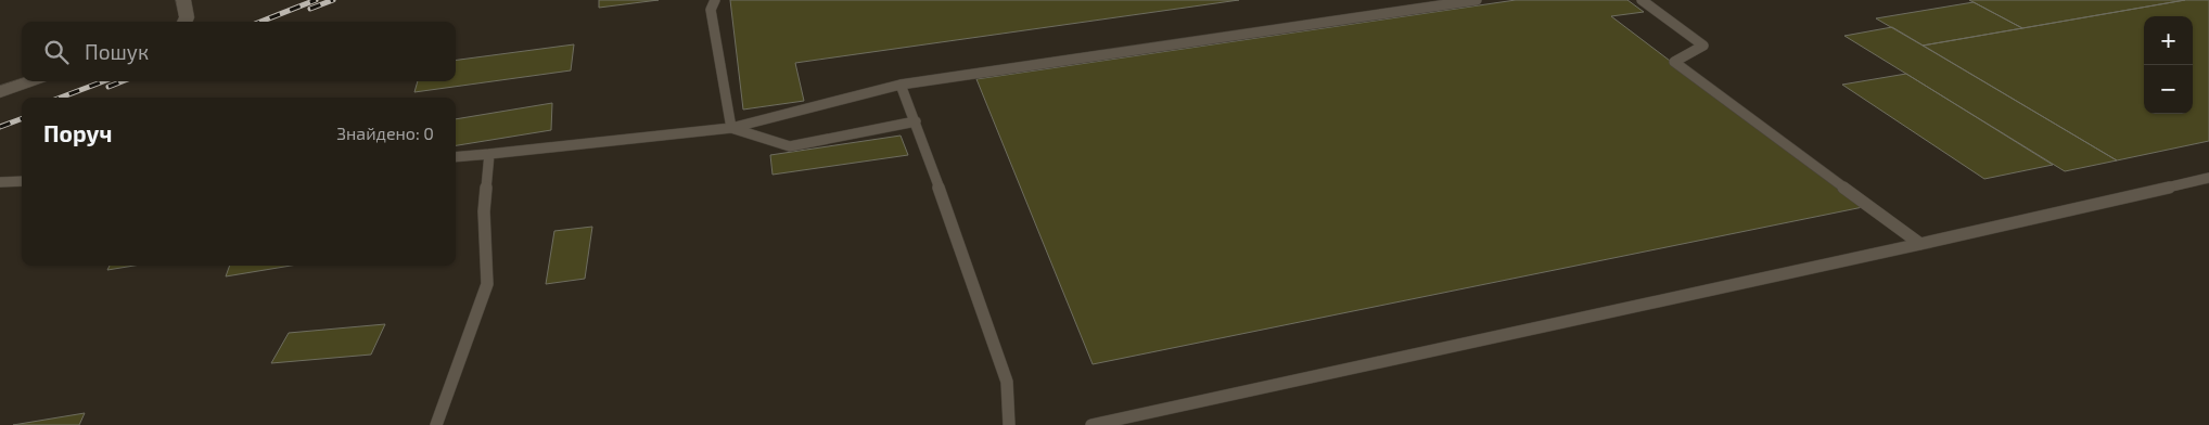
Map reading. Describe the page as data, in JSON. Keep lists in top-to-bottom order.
{
  "page": {
    "map_buttons": ["+", "−"],
    "search": "Пошук",
    "heading": ["Поруч", "Знайдено: 0"]
  }
}
